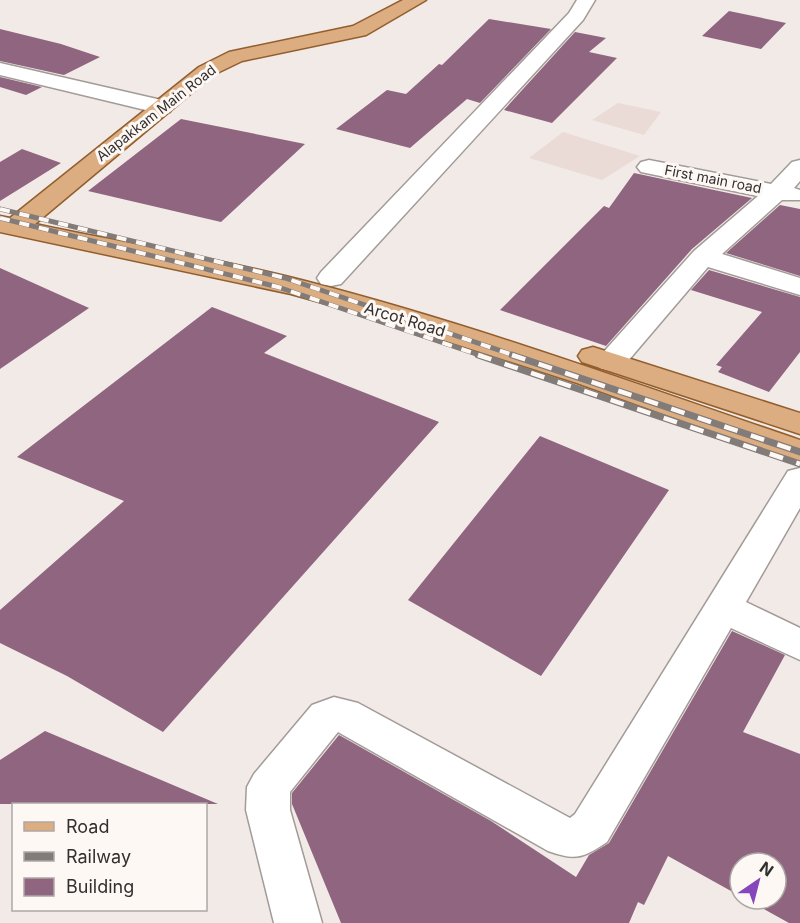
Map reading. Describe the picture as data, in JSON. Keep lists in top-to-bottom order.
{
  "streets": {
    "main road": ["Alapakkam Main Road", "Arcot Road"],
    "street": ["First main road"]
  },
  "crossings": [
    ["Alapakkam Main Road", "Arcot Road"],
    ["First main road", "Arcot Road"]
  ],
  "legend": ["Road", "Railway", "Building"],
  "north": "top right"
}
